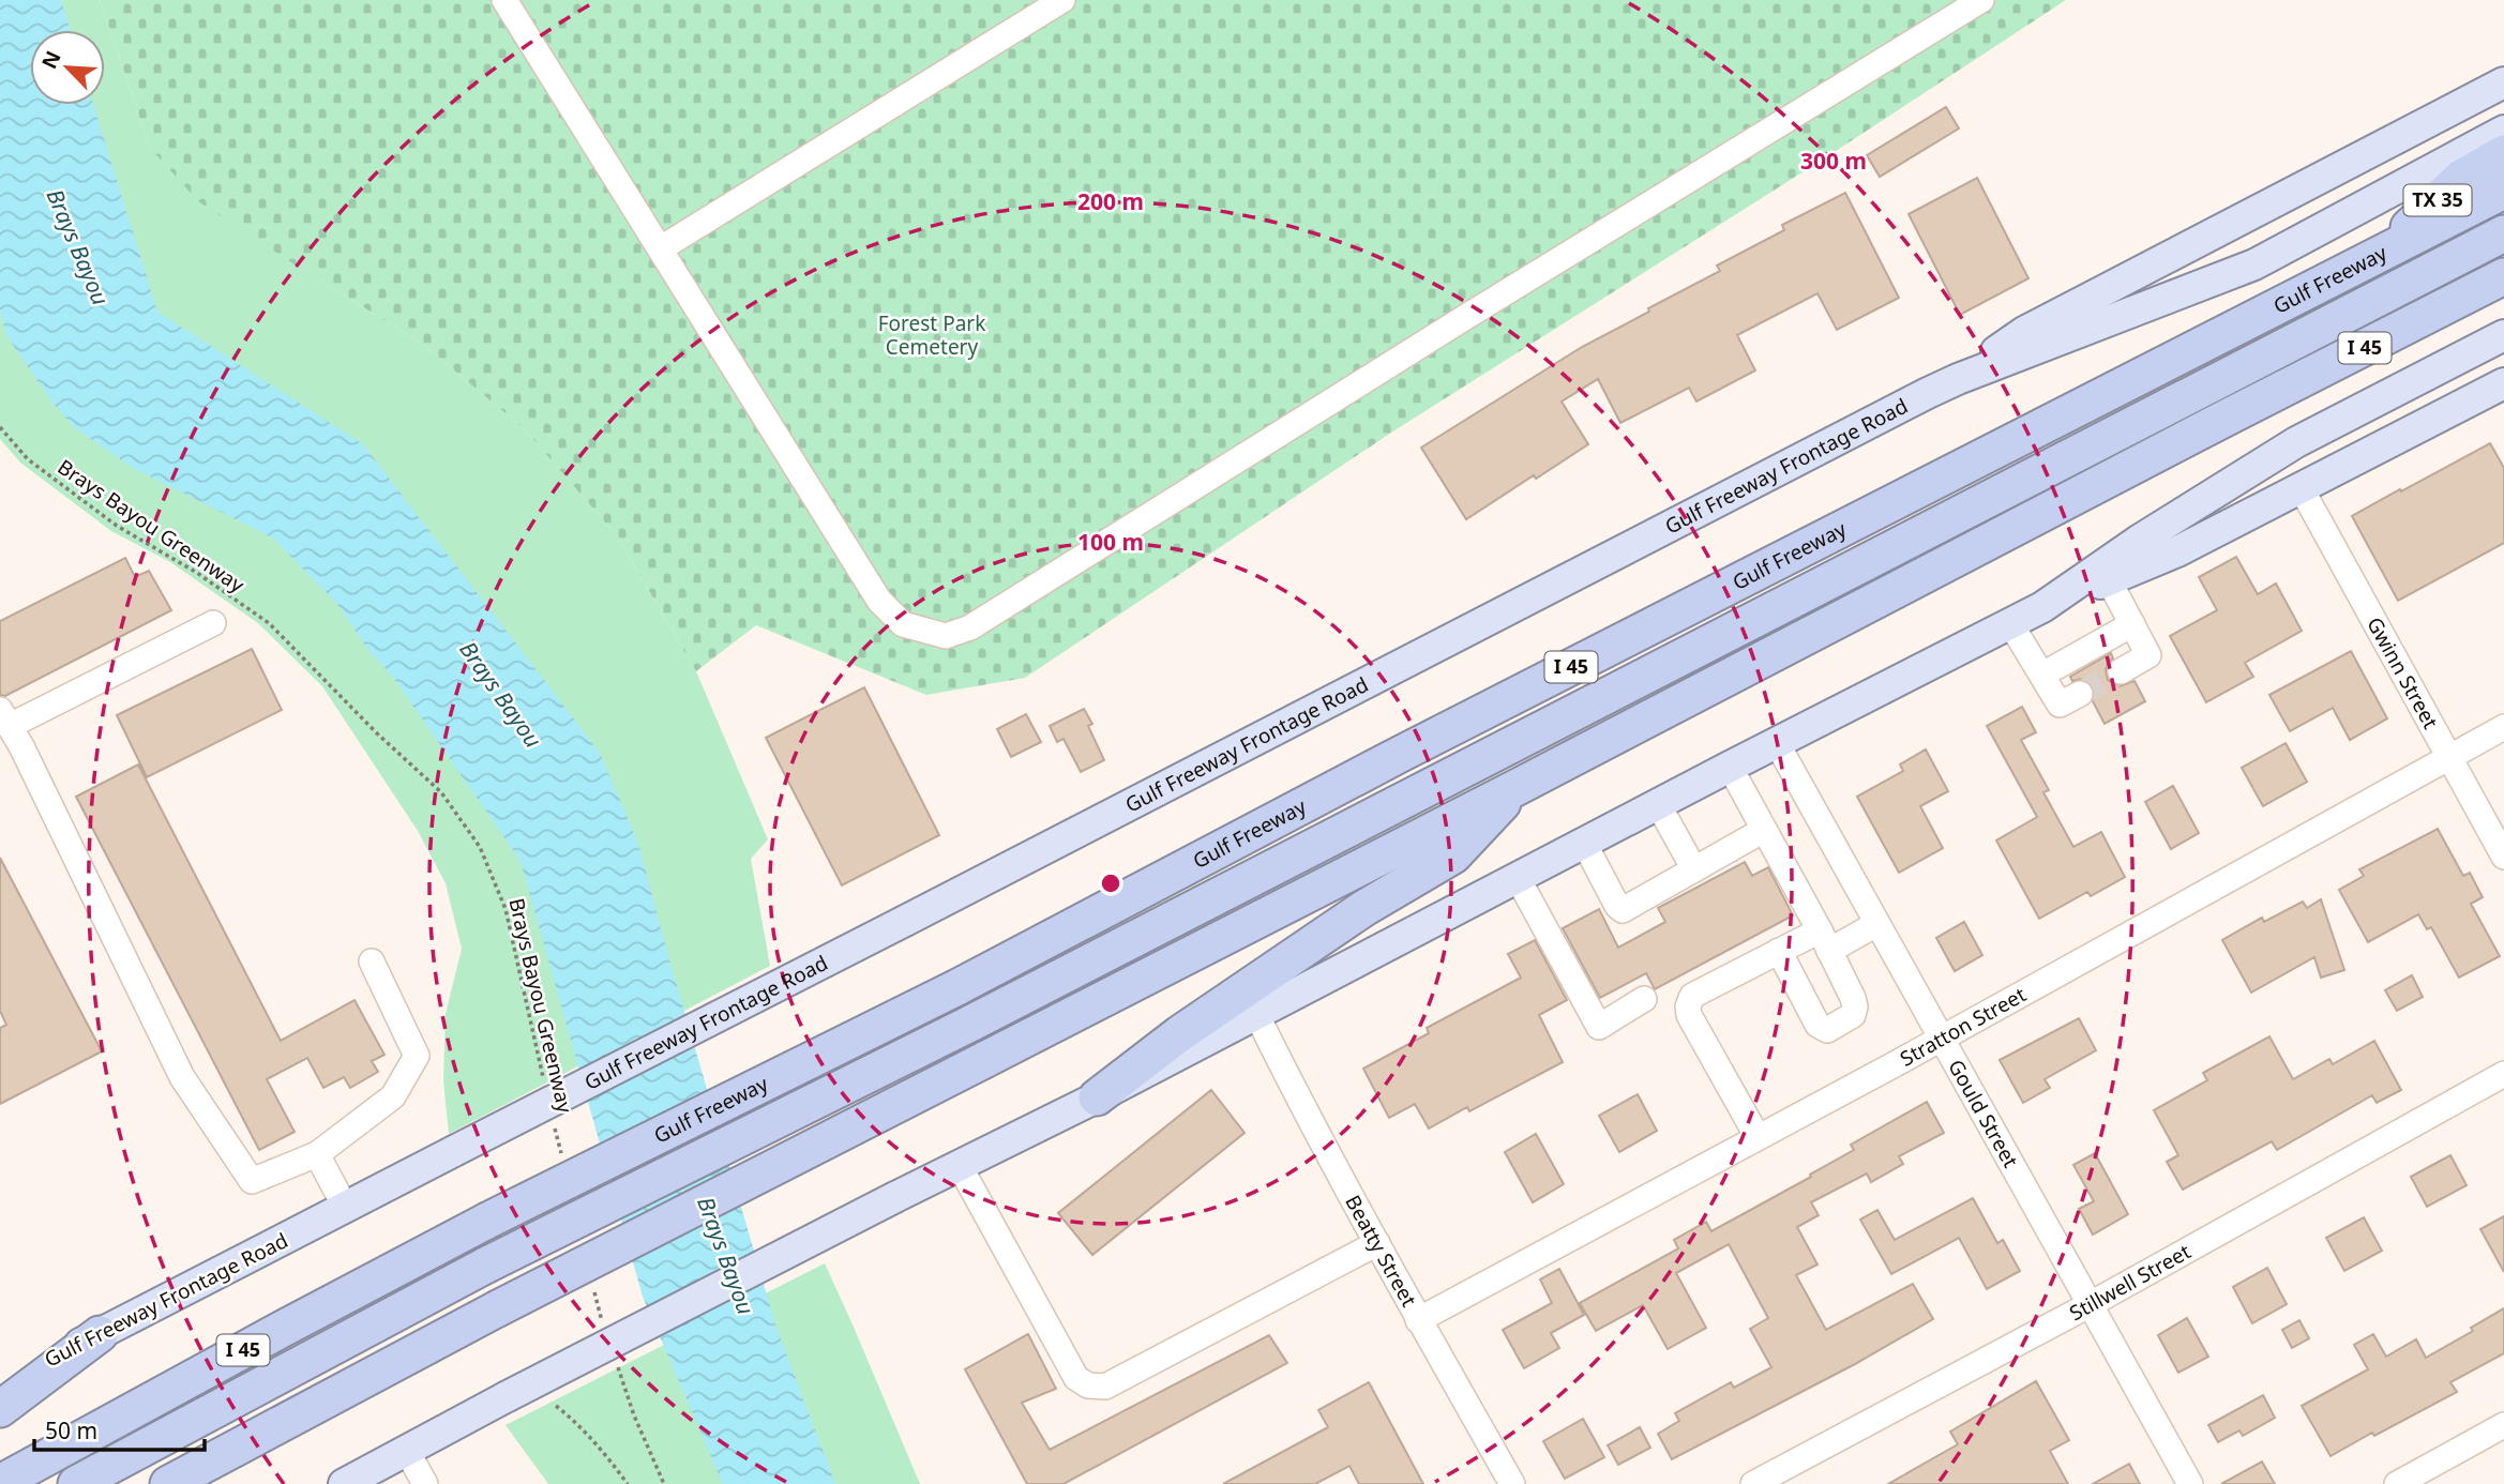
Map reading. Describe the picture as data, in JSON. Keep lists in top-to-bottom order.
{
  "streets": {
    "highway": ["TX 35", "Gulf Freeway", "I 45"],
    "main road": ["Gulf Freeway Frontage Road"],
    "street": [
      "Gwinn Street",
      "Stratton Street",
      "Gould Street",
      "Beatty Street",
      "Stillwell Street"
    ],
    "path": ["Brays Bayou Greenway"]
  },
  "crossings": [
    ["TX 35", "Gulf Freeway"],
    ["Gwinn Street", "Stratton Street"],
    ["Stratton Street", "Gould Street"],
    ["Stratton Street", "Beatty Street"],
    ["Gould Street", "Stillwell Street"]
  ],
  "water": ["Brays Bayou"],
  "parks": ["Forest Park Cemetery"],
  "scale_bar": "50 m",
  "north": "top left",
  "rings": ["300 m", "200 m", "100 m"]
}
